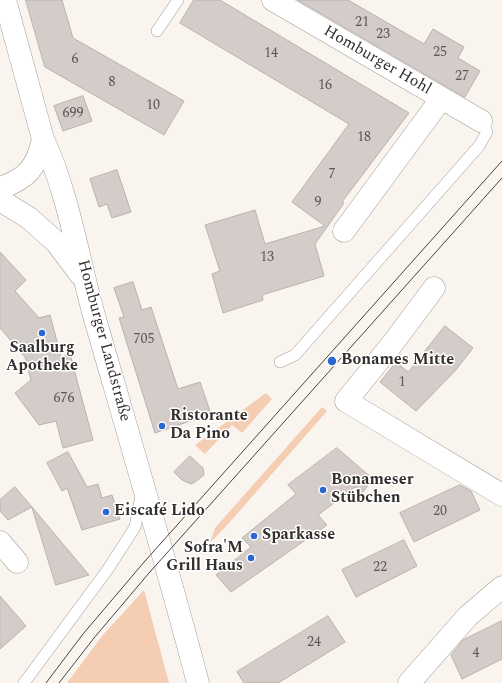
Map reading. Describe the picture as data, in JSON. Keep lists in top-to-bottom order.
{
  "streets": {
    "street": ["Homburger Hohl", "Homburger Landstraße"]
  },
  "places": [
    "Saalburg Apotheke",
    "Bonames Mitte",
    "Ristorante Da Pino",
    "Bonameser Stübchen",
    "Eiscafé Lido",
    "Sparkasse",
    "Sofra'M Grill Haus"
  ],
  "house_numbers": [
    "21",
    "23",
    "25",
    "14",
    "6",
    "27",
    "8",
    "16",
    "10",
    "699",
    "18",
    "7",
    "9",
    "13",
    "705",
    "1",
    "676",
    "20",
    "22",
    "24",
    "4"
  ]
}
